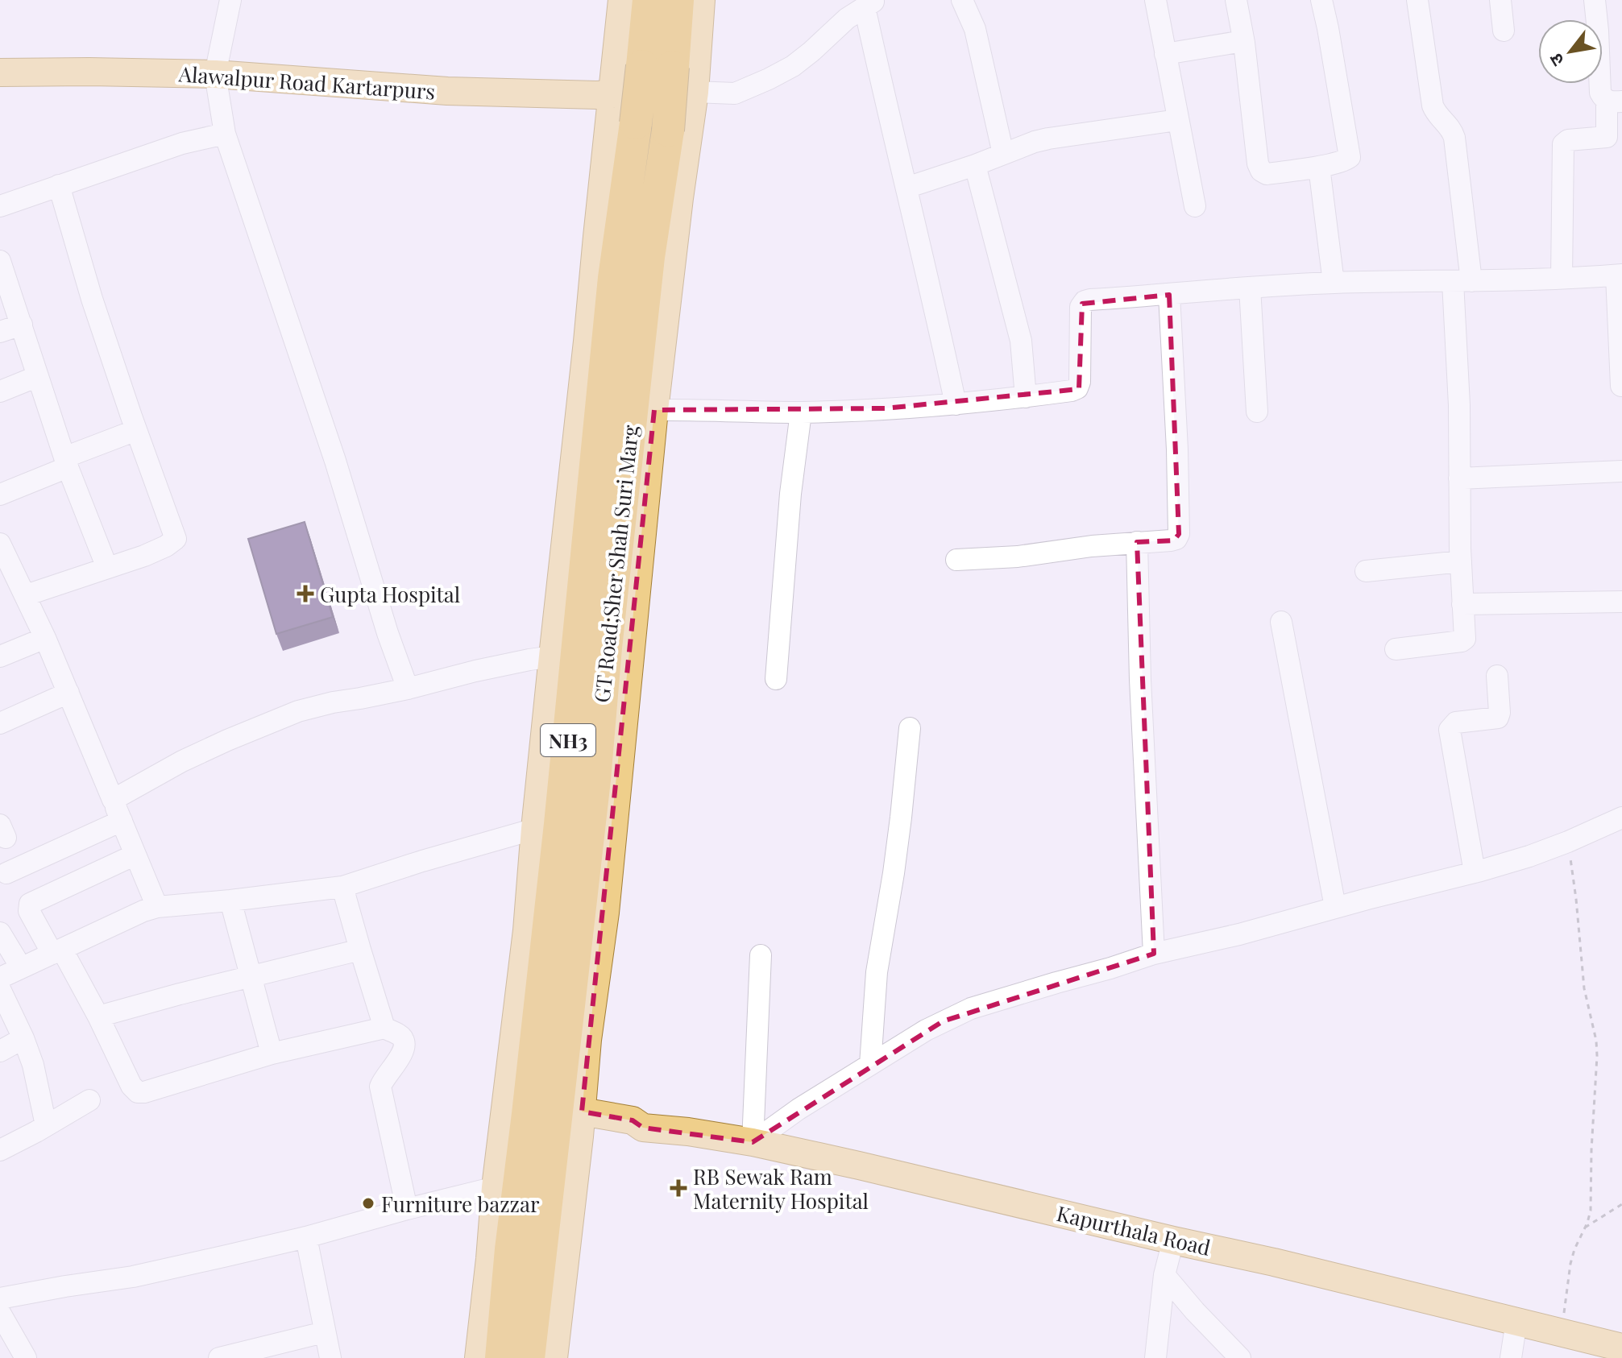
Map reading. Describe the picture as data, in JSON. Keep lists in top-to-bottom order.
{
  "streets": {
    "highway": ["GT Road;Sher Shah Suri Marg", "NH3"],
    "main road": ["Alawalpur Road Kartarpurs", "Kapurthala Road"]
  },
  "places": {
    "health": ["Gupta Hospital", "RB Sewak Ram Maternity Hospital"],
    "other": ["Furniture bazzar"]
  },
  "north": "bottom left"
}
